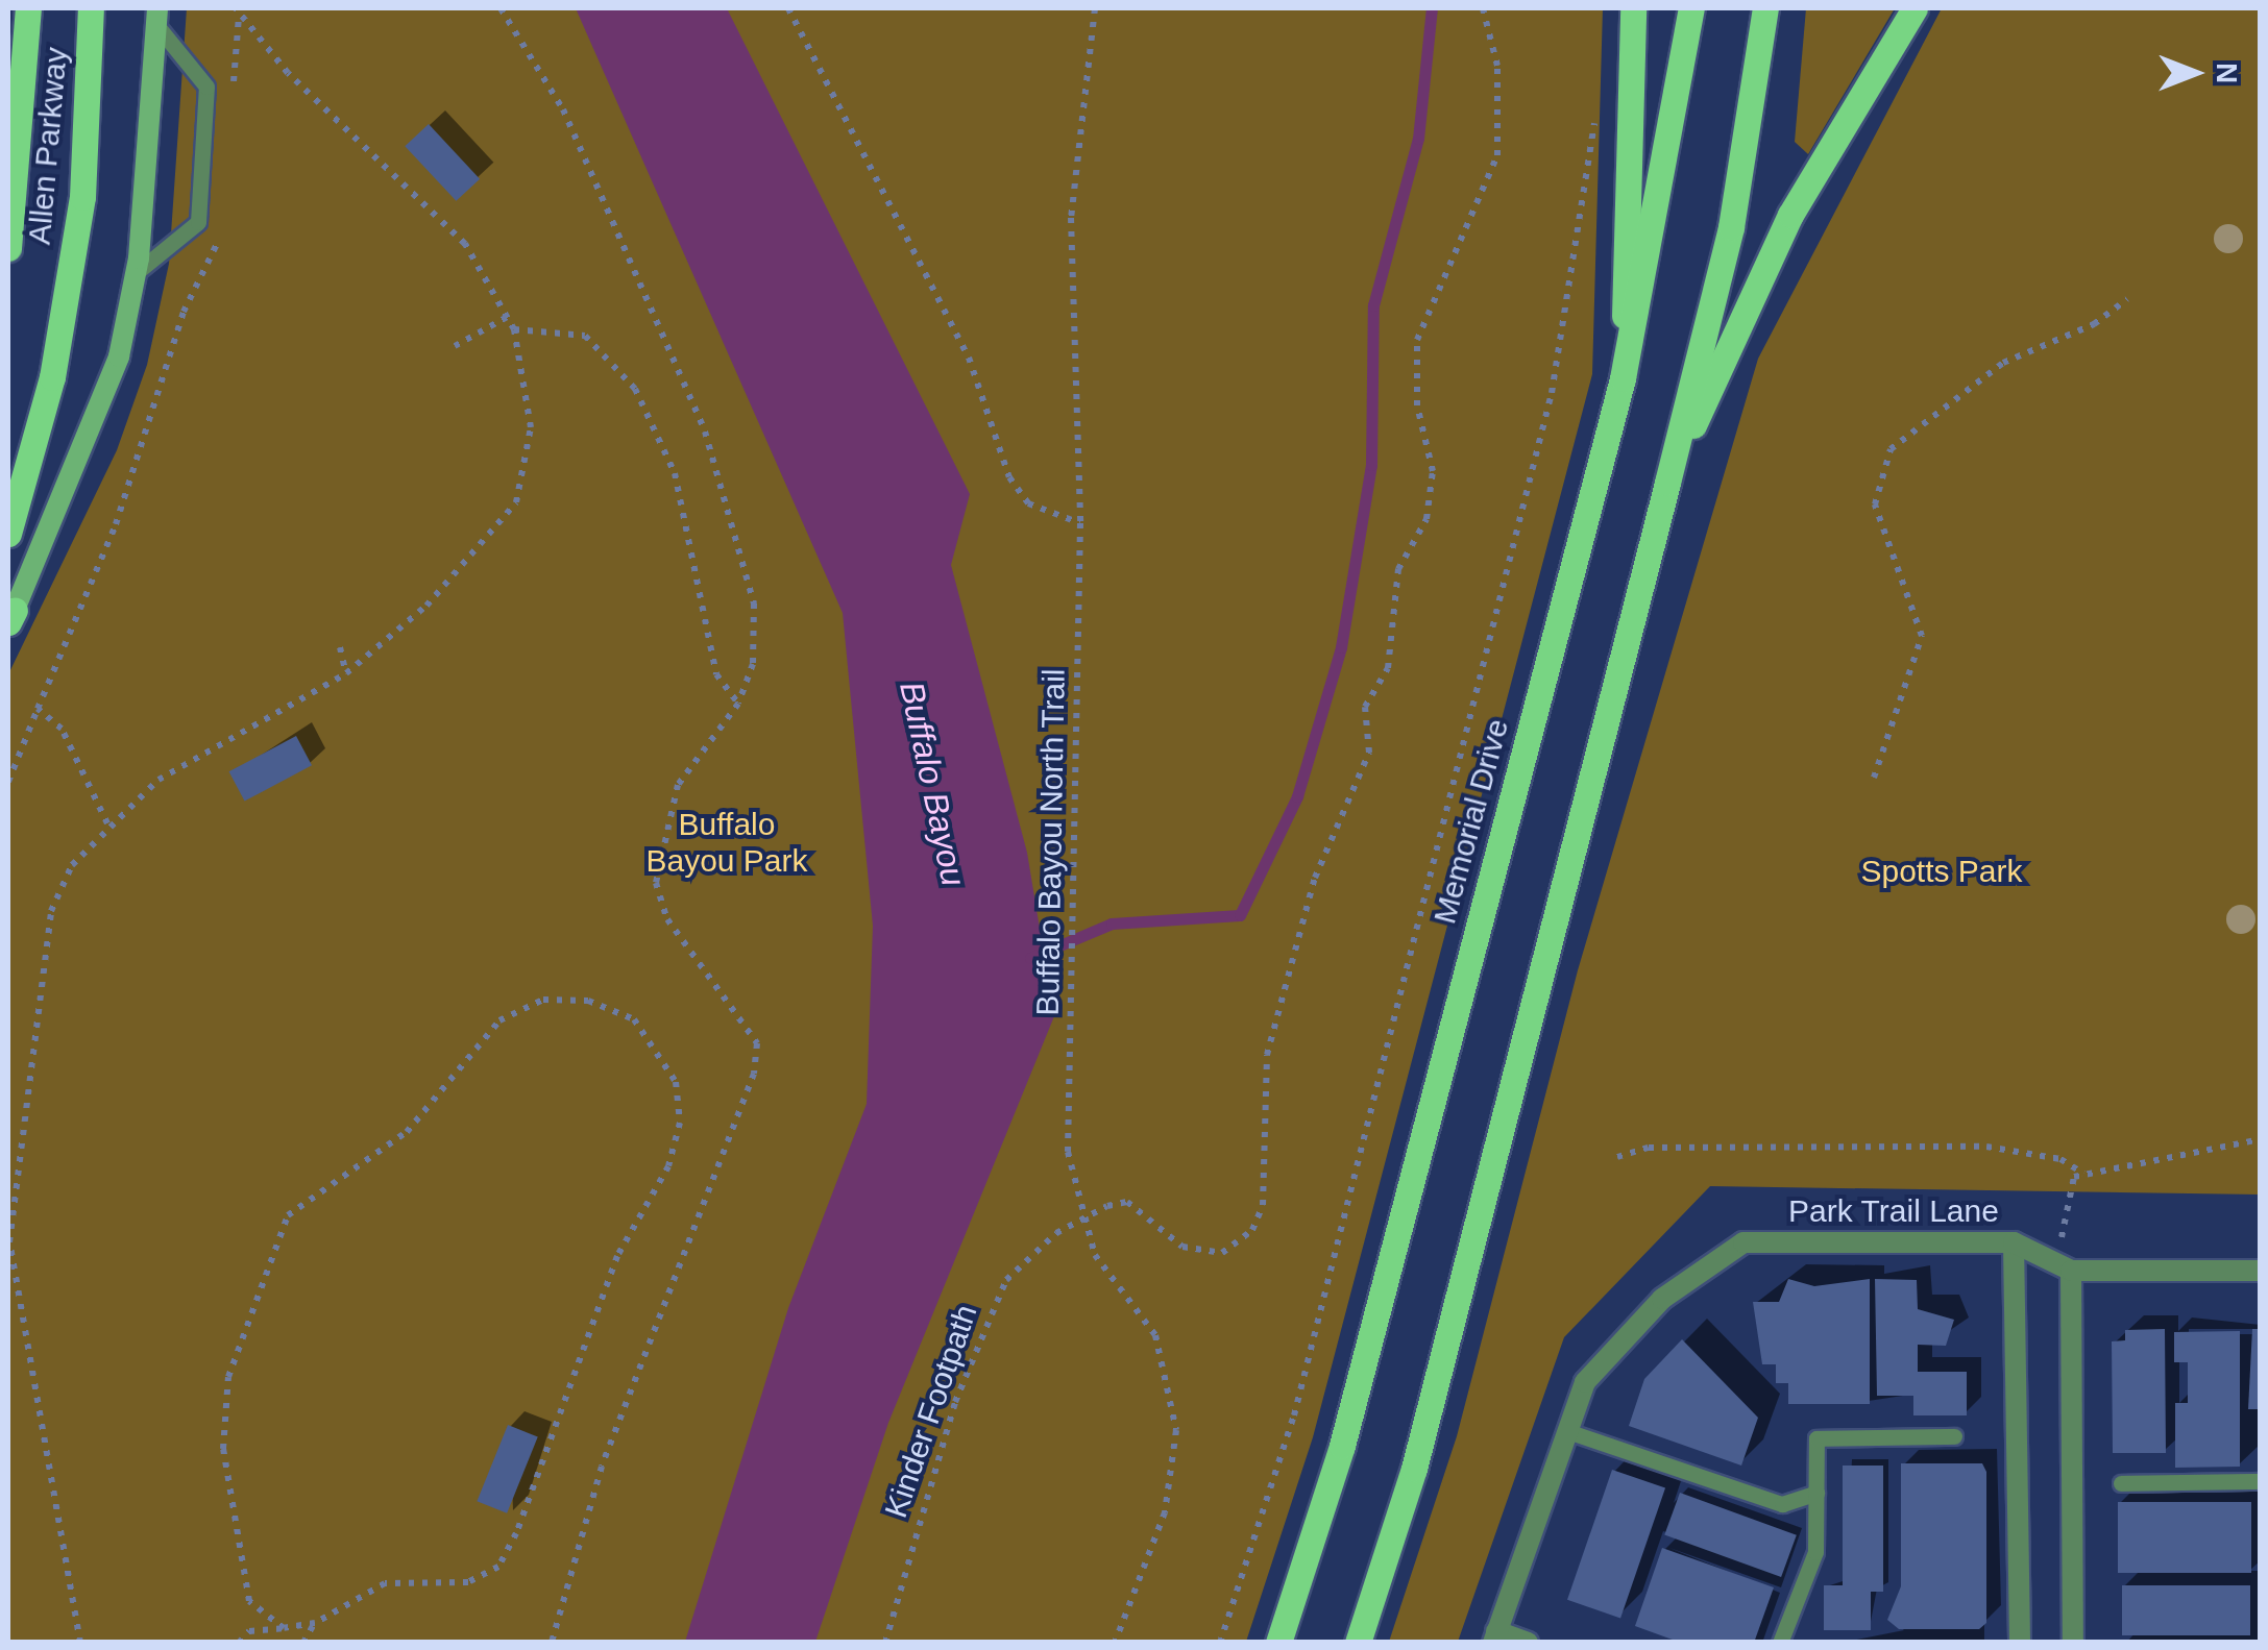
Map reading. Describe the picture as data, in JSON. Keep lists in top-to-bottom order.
{
  "streets": {
    "main road": ["Allen Parkway", "Memorial Drive"],
    "street": ["Park Trail Lane"],
    "path": ["Buffalo Bayou North Trail", "Kinder Footpath"]
  },
  "crossings": [
    ["Buffalo Bayou North Trail", "Kinder Footpath"]
  ],
  "water": ["Buffalo Bayou"],
  "parks": ["Buffalo Bayou Park", "Spotts Park"],
  "north": "right"
}
